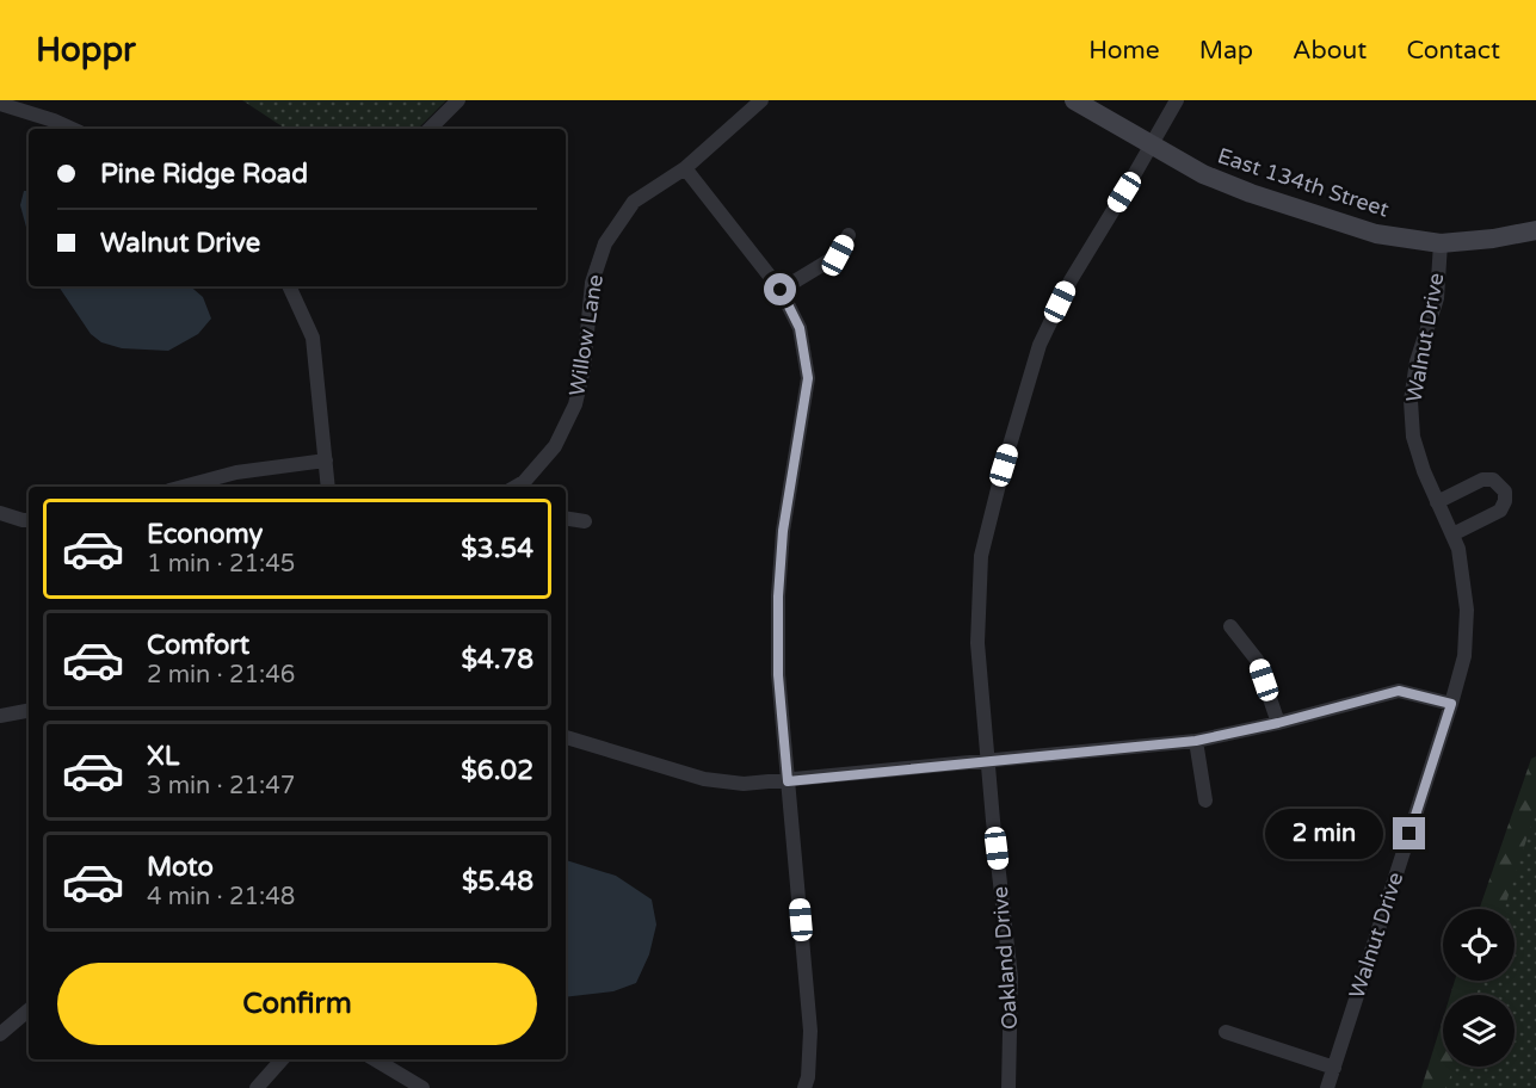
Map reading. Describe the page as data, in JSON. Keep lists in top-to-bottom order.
{
  "streets": {
    "street": [
      "East 134th Street",
      "Willow Lane",
      "Walnut Drive",
      "Oakland Drive"
    ]
  },
  "crossings": [
    ["East 134th Street", "Walnut Drive"],
    ["East 134th Street", "Oakland Drive"]
  ],
  "page": {
    "header": "Hoppr",
    "nav": [
      "Home",
      "Map",
      "About",
      "Contact"
    ],
    "banner": ["Pine Ridge Road", "Walnut Drive"],
    "list": [
      {
        "name": "Economy",
        "note": "1 min · 21:45",
        "value": "$3.54"
      },
      {
        "name": "Comfort",
        "note": "2 min · 21:46",
        "value": "$4.78"
      },
      {
        "name": "XL",
        "note": "3 min · 21:47",
        "value": "$6.02"
      },
      {
        "name": "Moto",
        "note": "4 min · 21:48",
        "value": "$5.48"
      }
    ],
    "bubble": "2 min",
    "buttons": "Confirm"
  }
}
